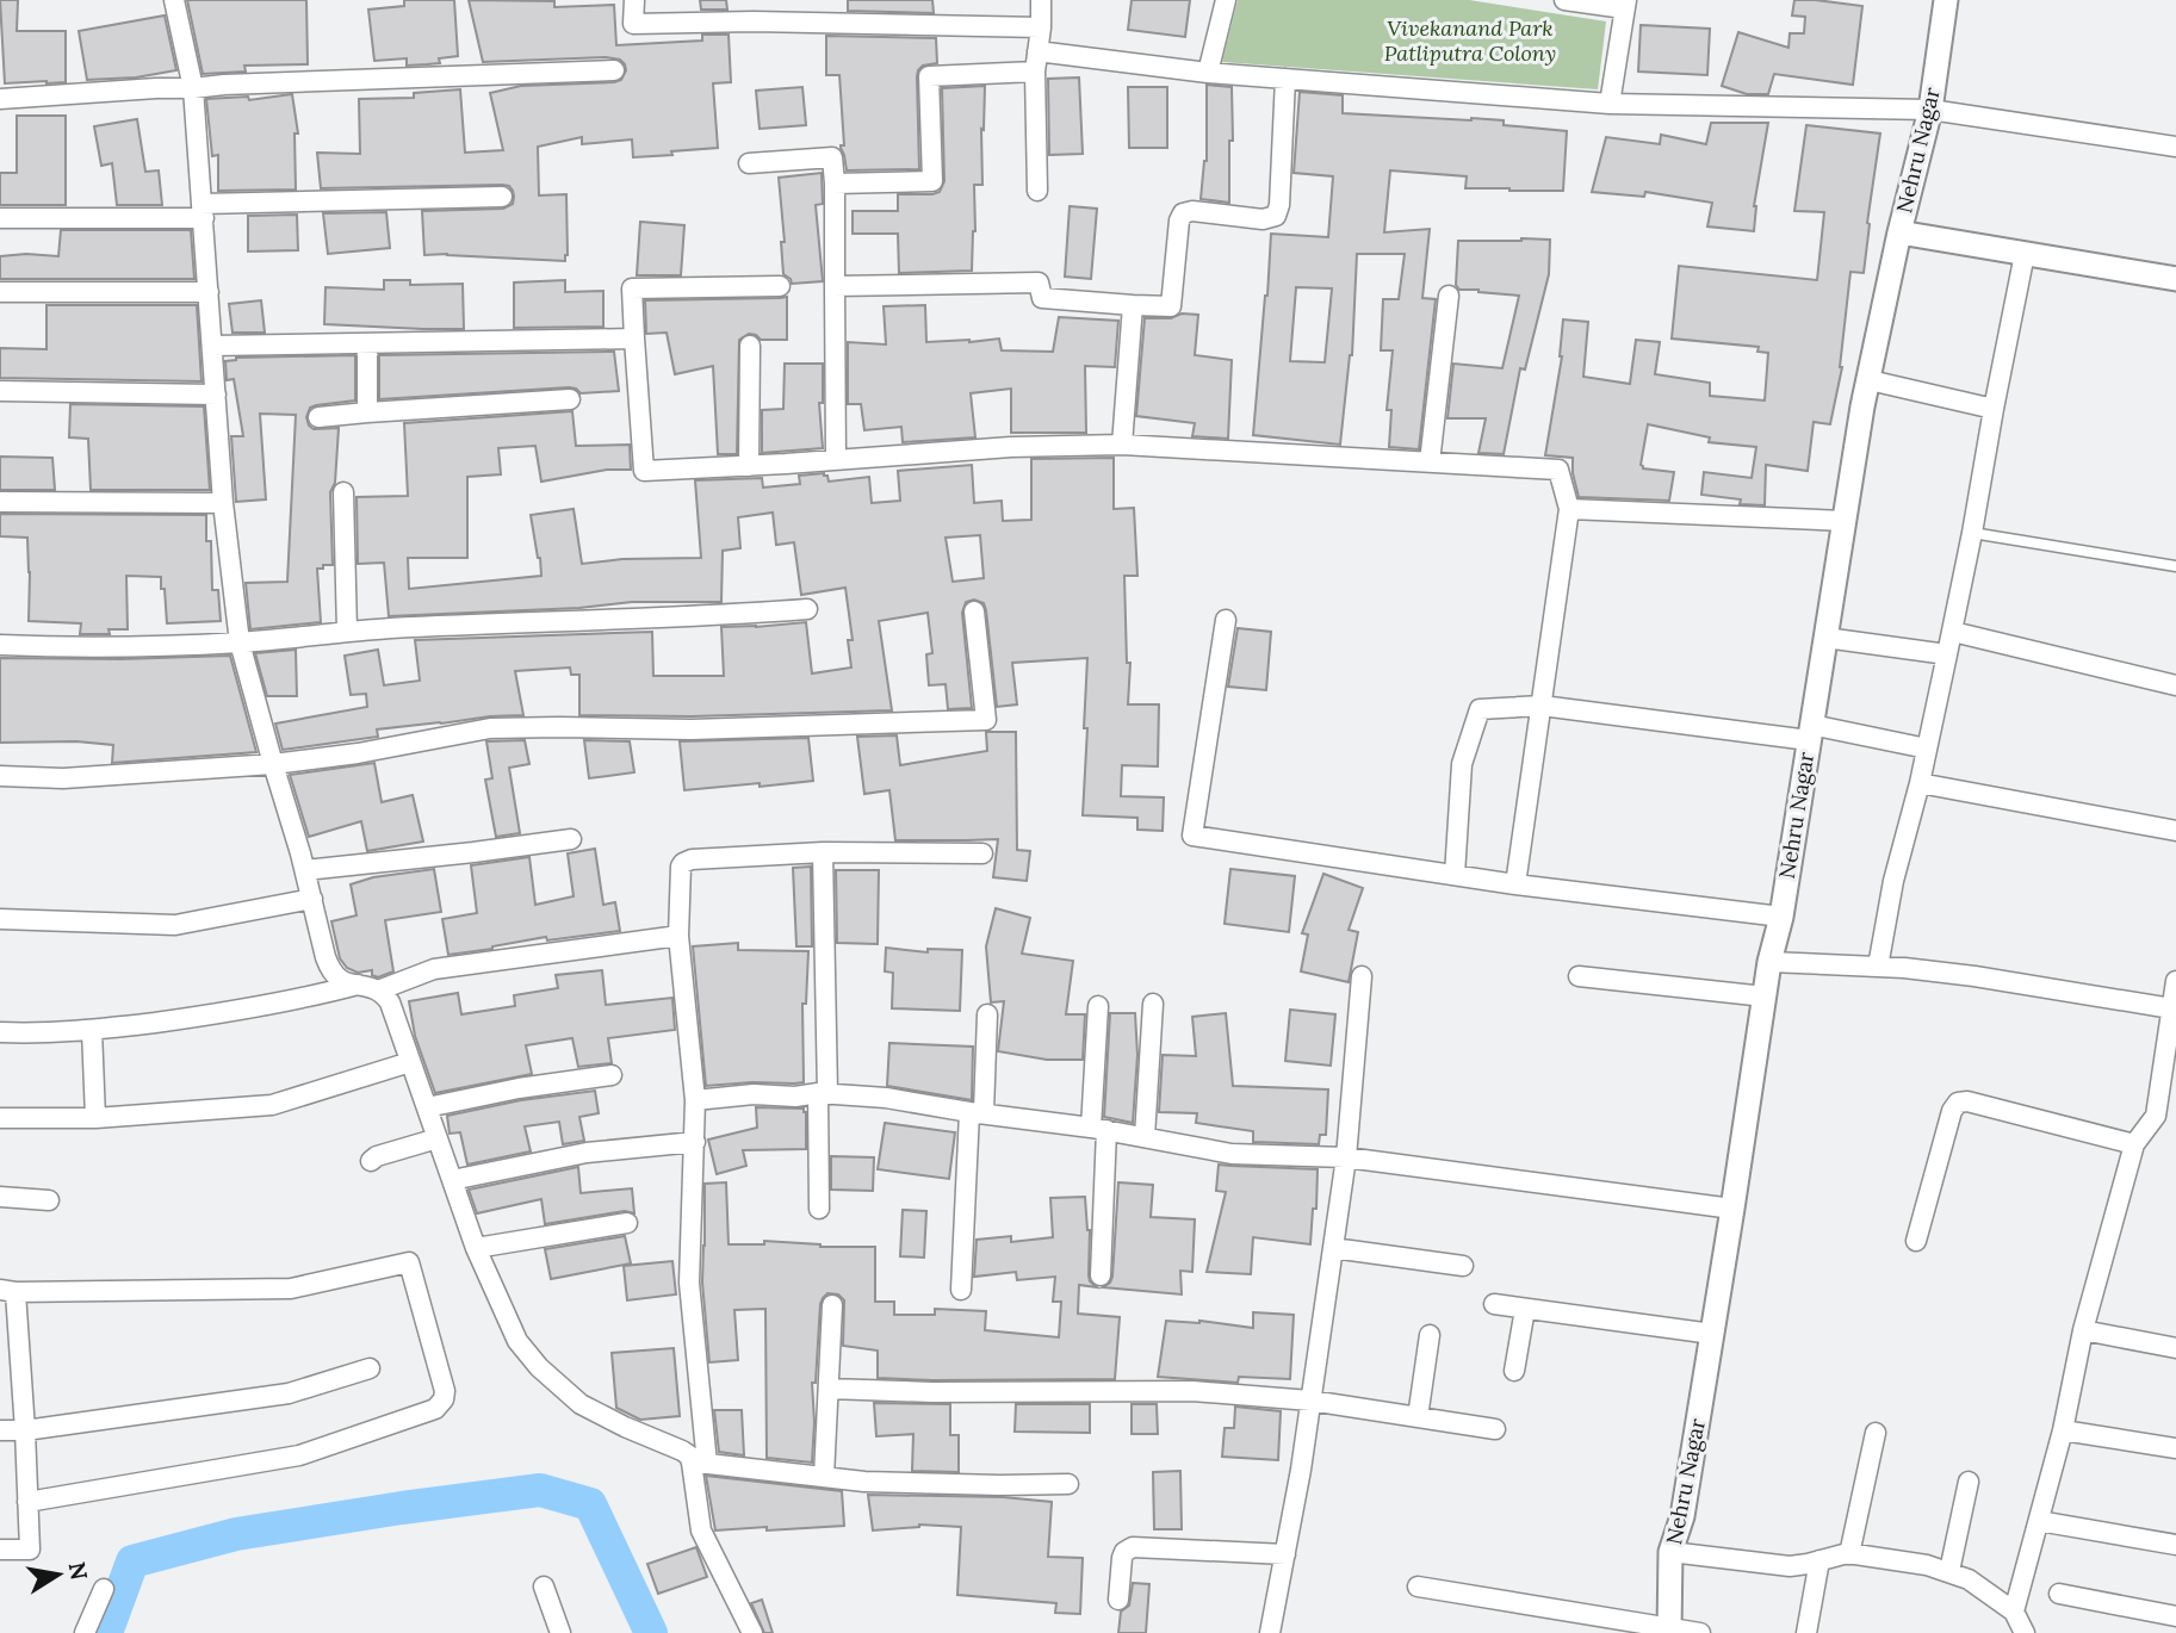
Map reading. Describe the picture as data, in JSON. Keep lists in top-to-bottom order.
{
  "streets": {
    "street": ["Nehru Nagar"]
  },
  "parks": ["Vivekanand Park Patliputra Colony"],
  "north": "right"
}
